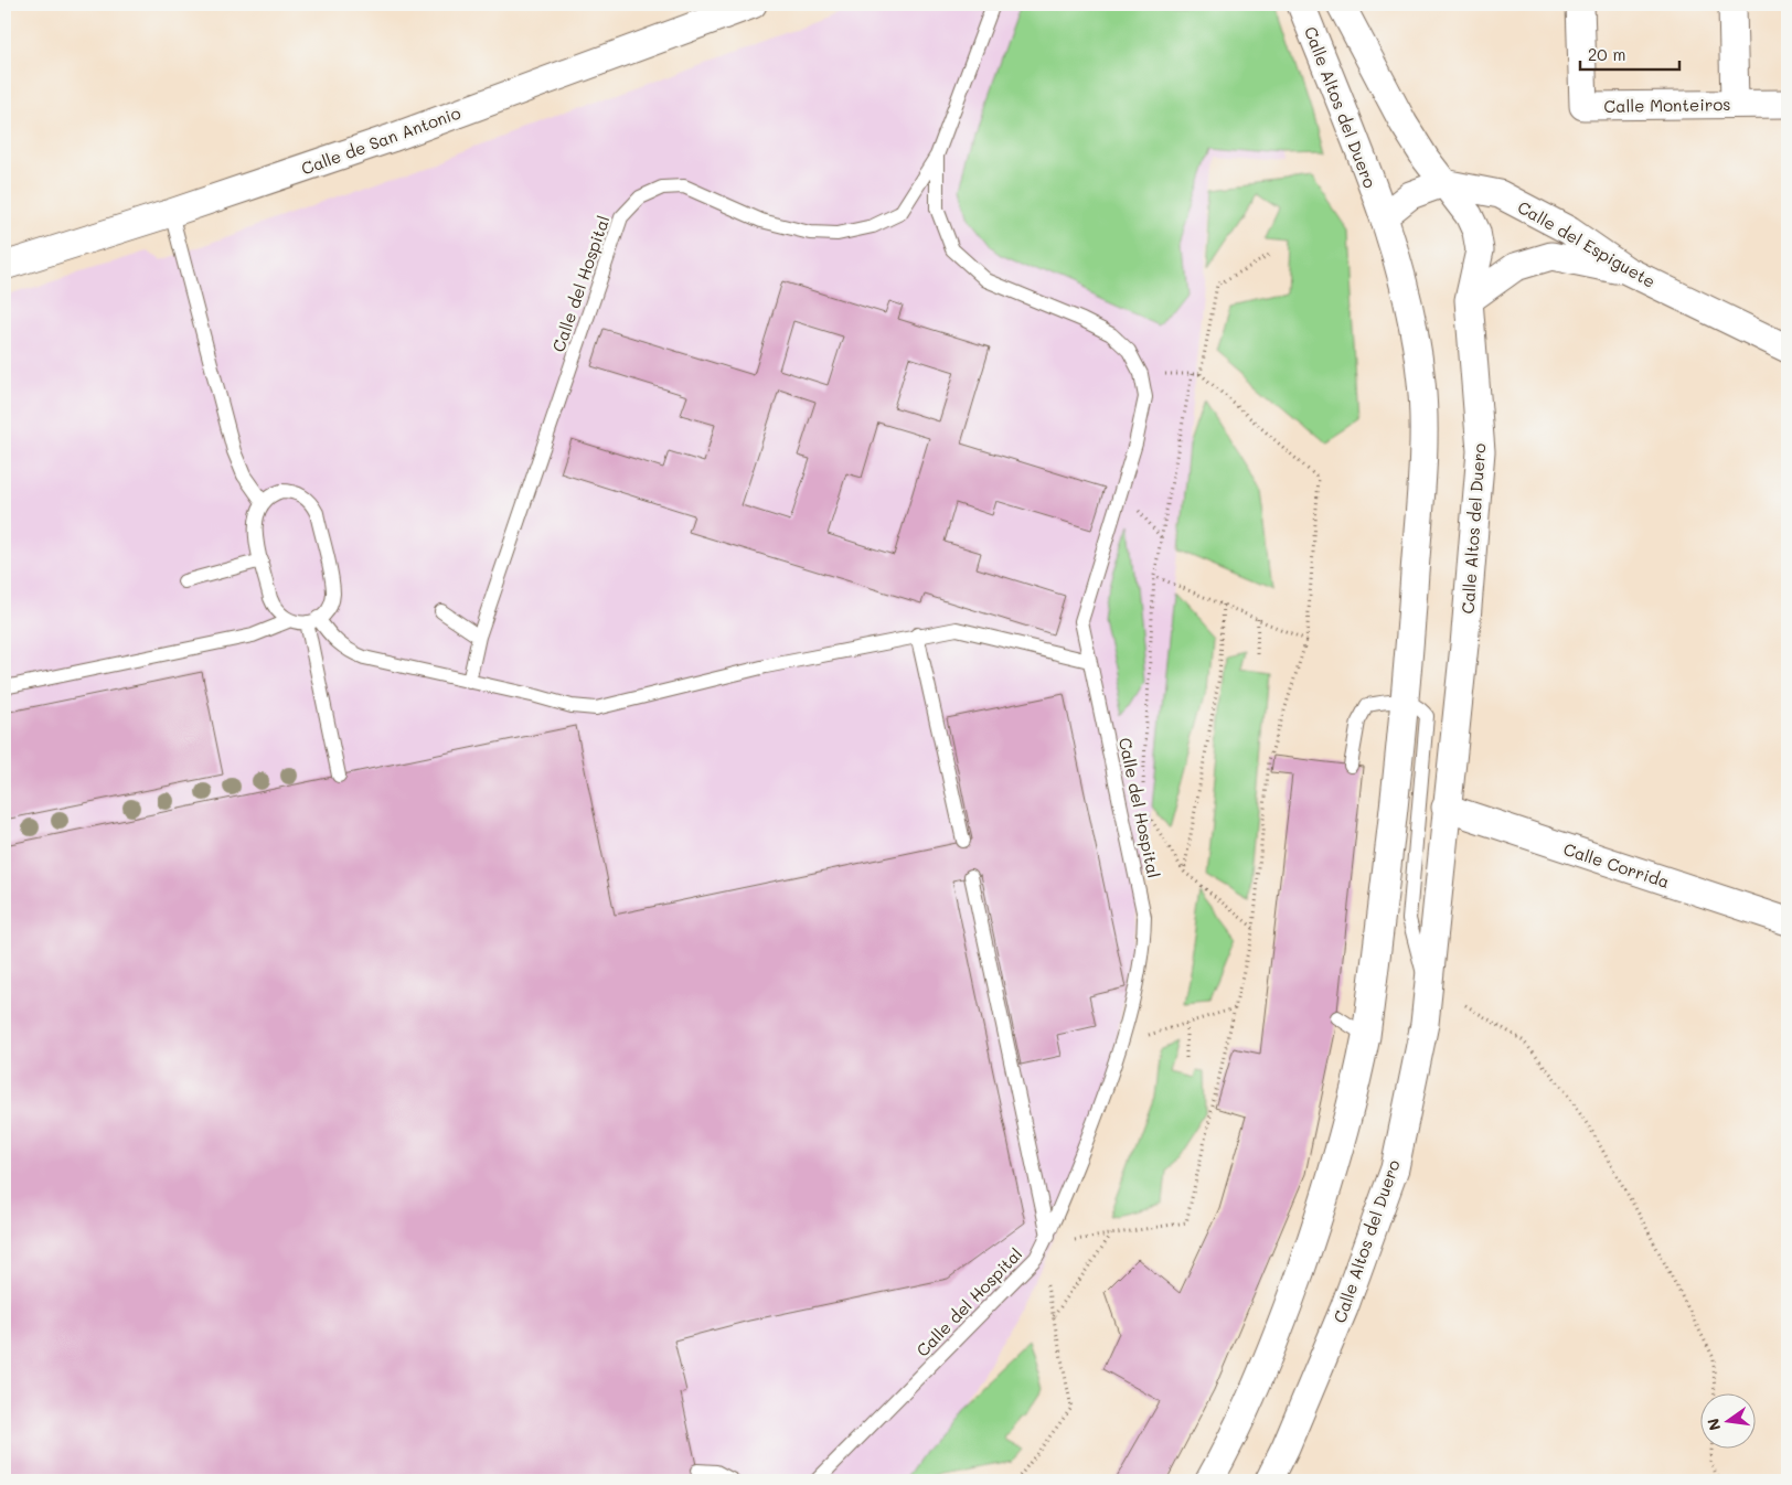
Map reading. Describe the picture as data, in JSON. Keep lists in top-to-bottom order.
{
  "streets": {
    "street": [
      "Calle Monteiros",
      "Calle Altos del Duero",
      "Calle de San Antonio",
      "Calle del Espiguete",
      "Calle Corrida"
    ],
    "lane": ["Calle del Hospital"]
  },
  "crossings": [
    ["Calle Altos del Duero", "Calle del Espiguete"],
    ["Calle Altos del Duero", "Calle Corrida"]
  ],
  "scale_bar": "20 m",
  "north": "left"
}
